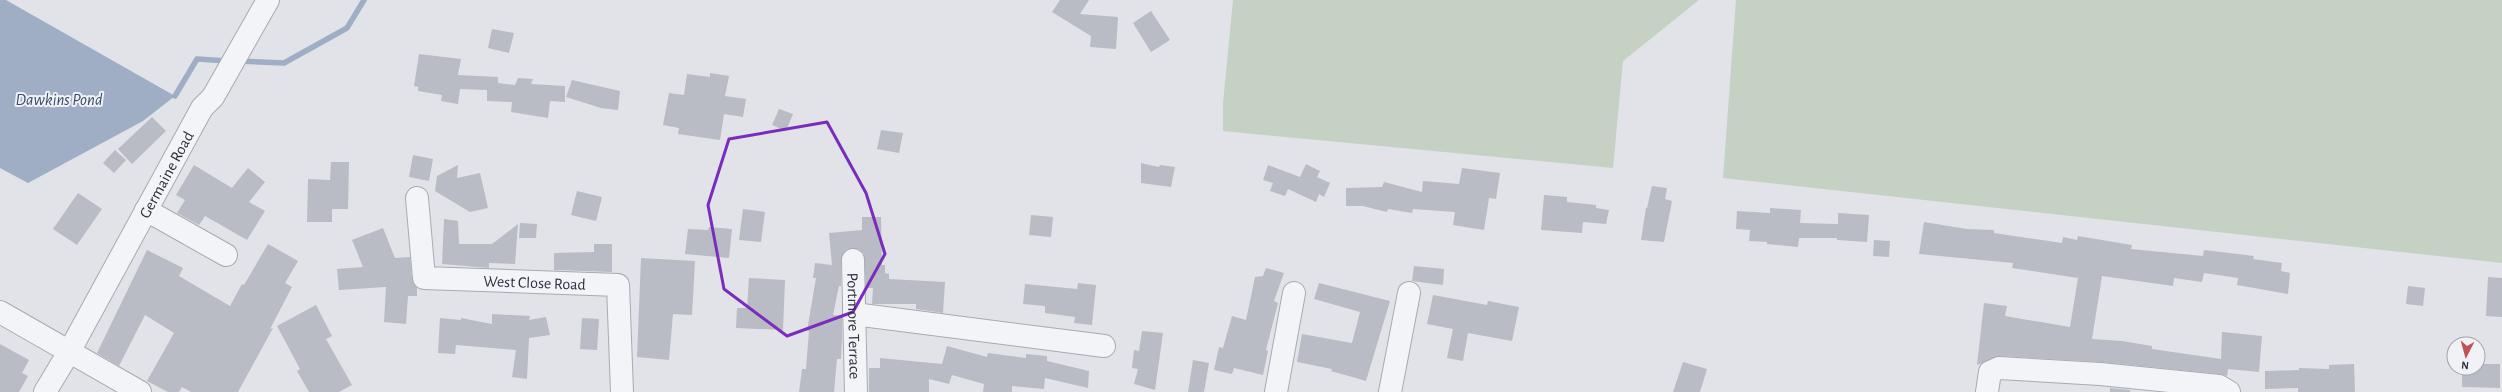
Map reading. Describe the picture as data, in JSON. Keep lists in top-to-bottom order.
{
  "streets": {
    "street": ["Germaine Road", "West Close Road", "Portmore Terrace"]
  },
  "water": ["Dawkins Pond"],
  "north": "bottom"
}
